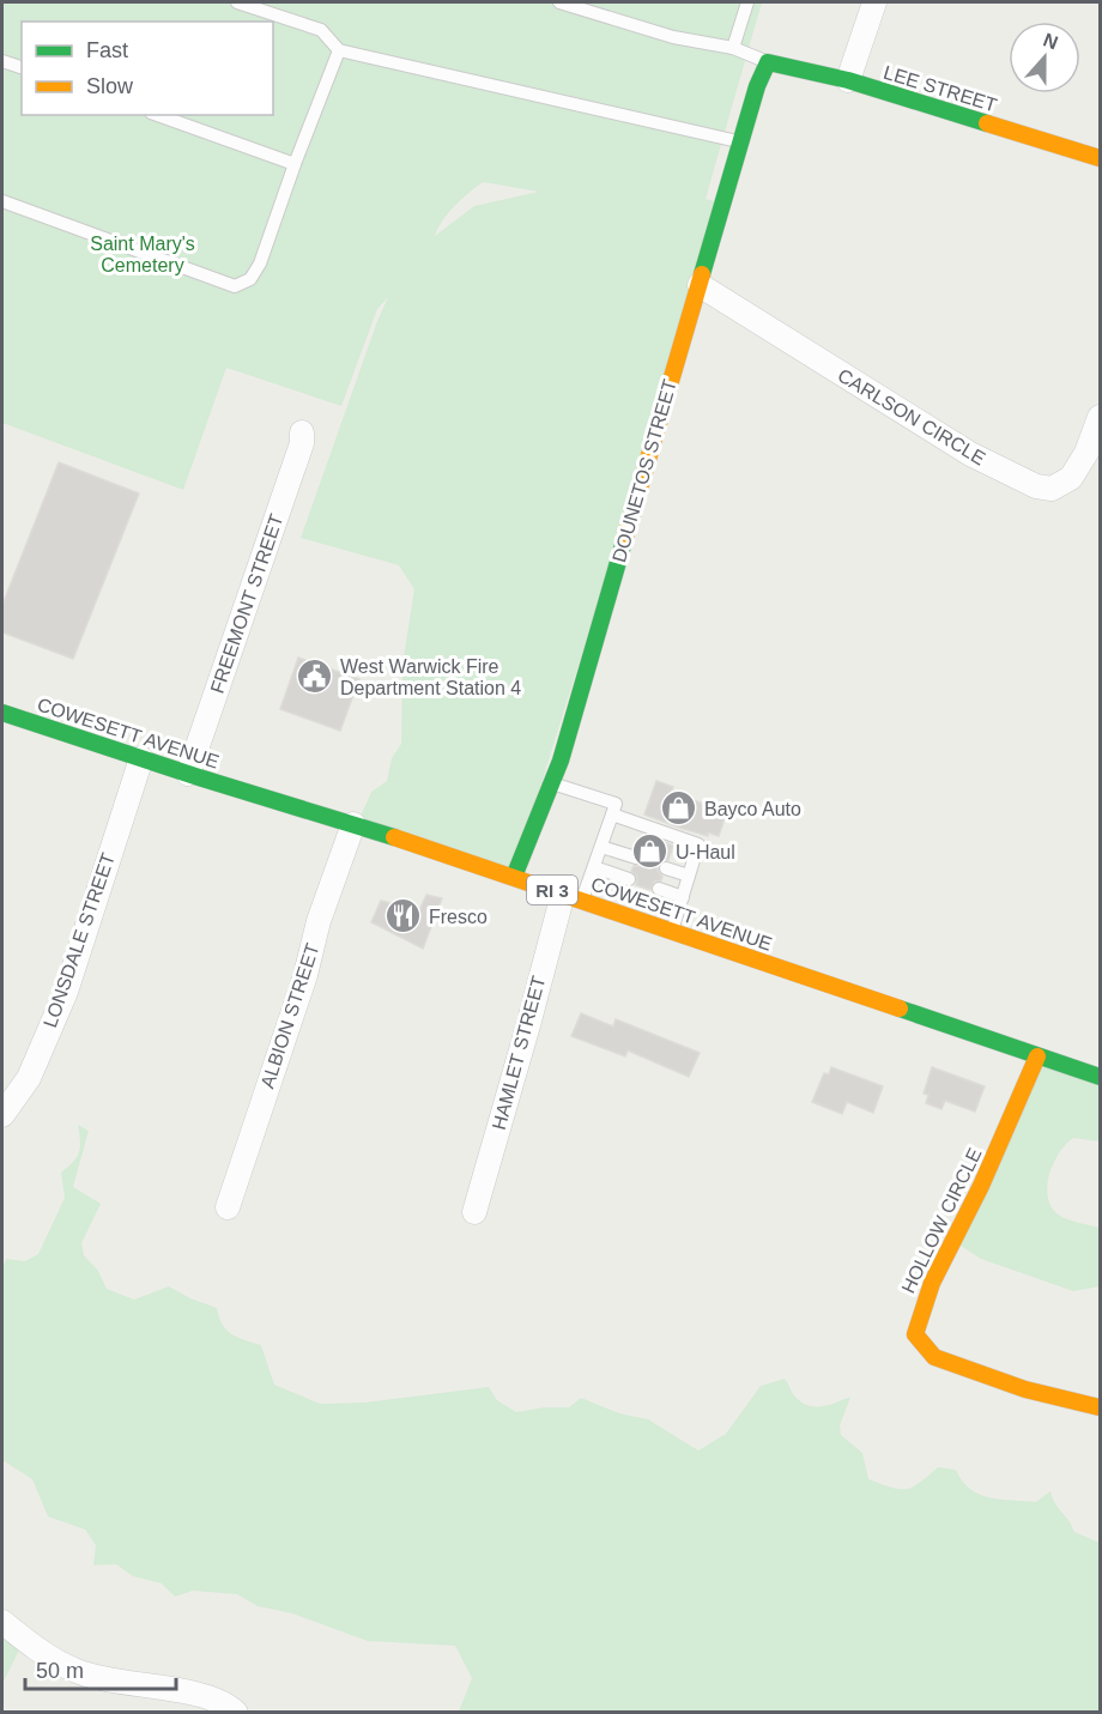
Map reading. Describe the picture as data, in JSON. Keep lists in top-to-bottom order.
{
  "streets": {
    "street": [
      "LEE STREET",
      "CARLSON CIRCLE",
      "DOUNETOS STREET",
      "FREEMONT STREET",
      "COWESETT AVENUE",
      "RI 3",
      "LONSDALE STREET",
      "ALBION STREET",
      "HAMLET STREET",
      "HOLLOW CIRCLE"
    ]
  },
  "crossings": [
    ["LEE STREET", "DOUNETOS STREET"],
    ["CARLSON CIRCLE", "DOUNETOS STREET"],
    ["DOUNETOS STREET", "COWESETT AVENUE"],
    ["FREEMONT STREET", "COWESETT AVENUE"],
    ["COWESETT AVENUE", "LONSDALE STREET"],
    ["COWESETT AVENUE", "ALBION STREET"],
    ["COWESETT AVENUE", "HAMLET STREET"],
    ["COWESETT AVENUE", "HOLLOW CIRCLE"]
  ],
  "parks": ["Saint Mary's Cemetery"],
  "places": {
    "public building": ["West Warwick Fire Department Station 4"],
    "shop": ["Bayco Auto", "U-Haul"],
    "restaurant": ["Fresco"]
  },
  "legend": ["Fast", "Slow"],
  "scale_bar": "50 m",
  "north": "top"
}
